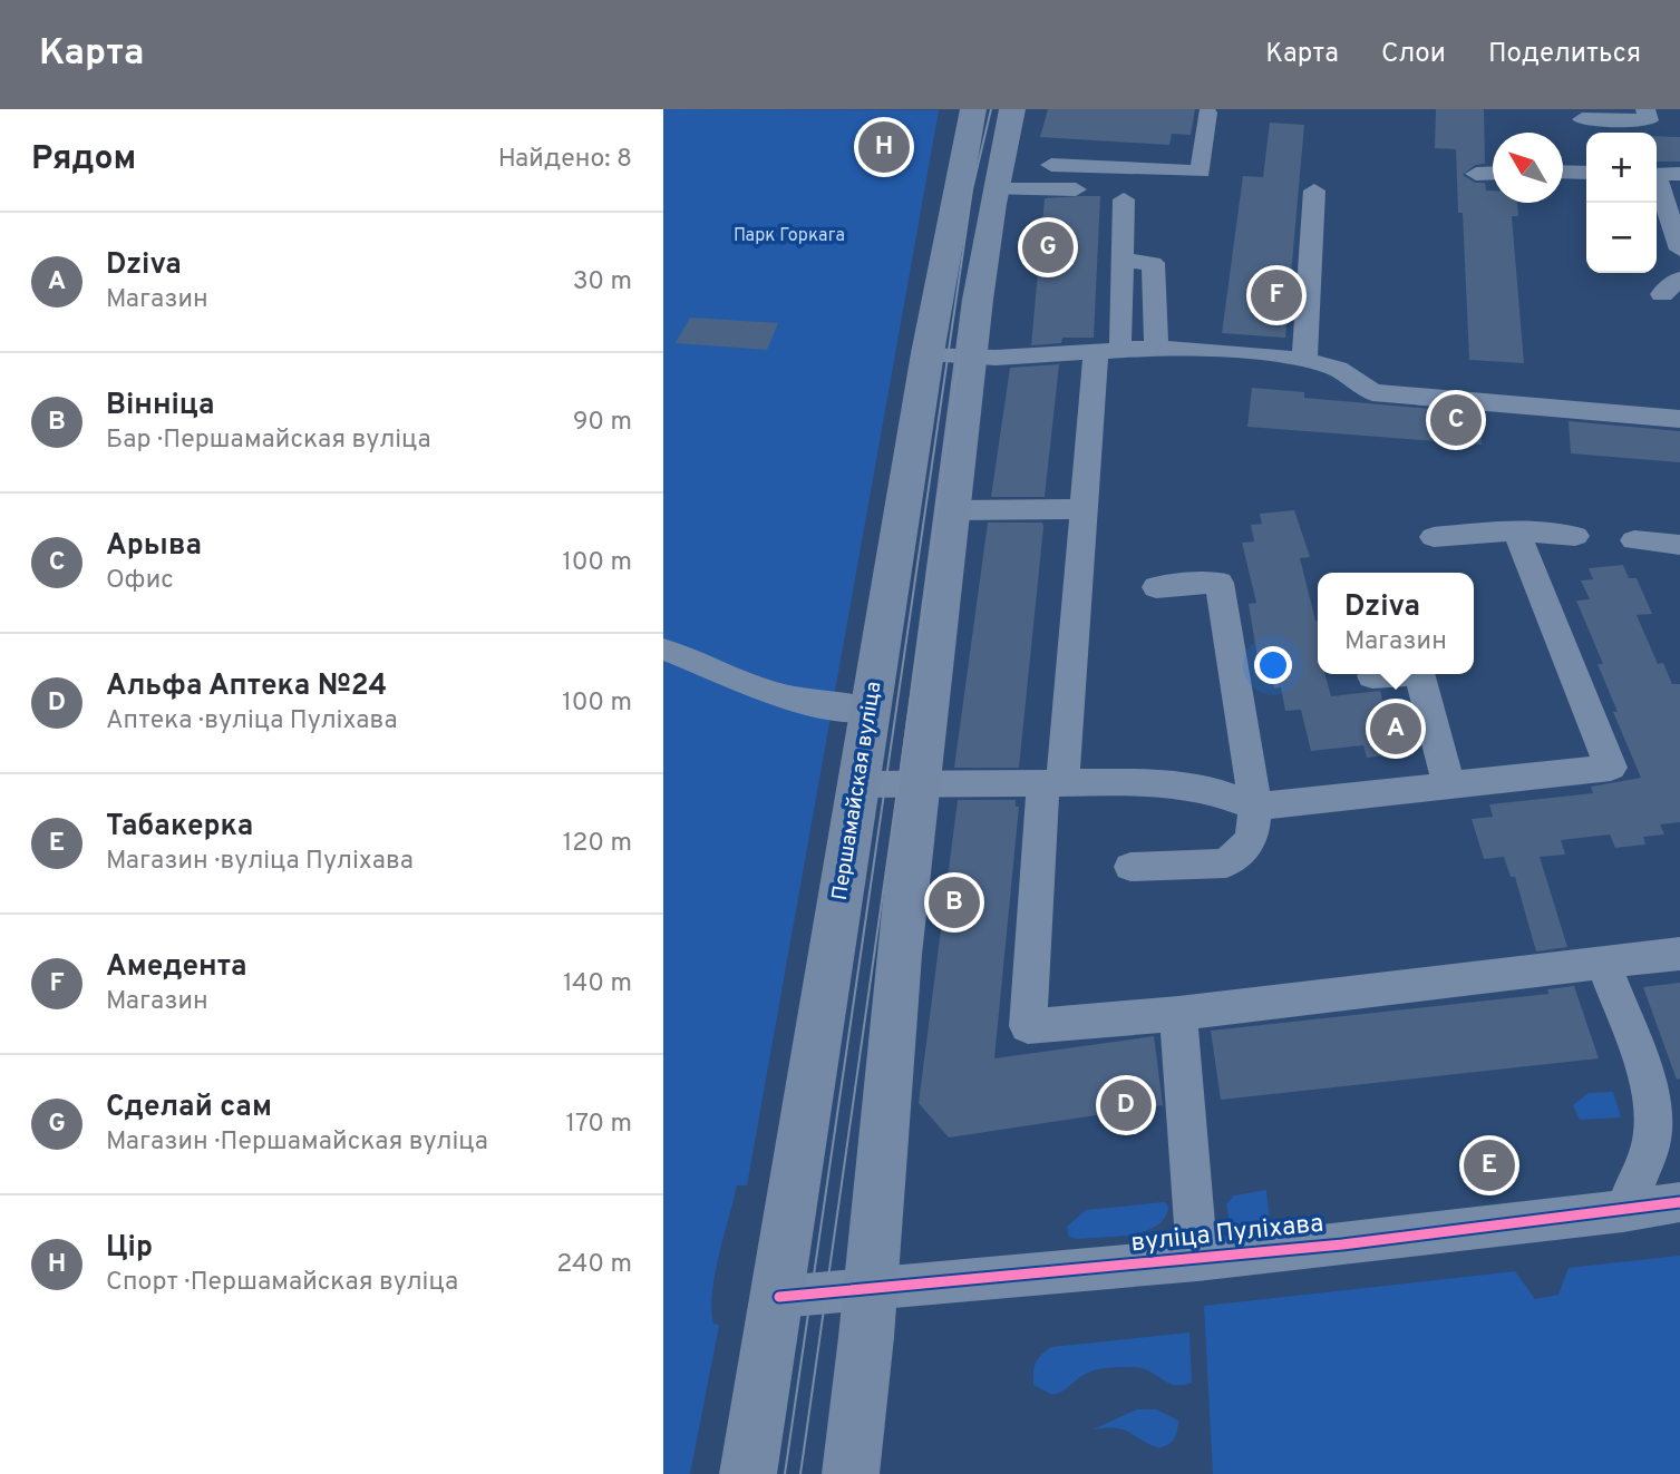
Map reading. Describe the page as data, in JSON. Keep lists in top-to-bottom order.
{
  "streets": {
    "main road": ["Першамайская вуліца"],
    "street": ["вуліца Пуліхава"]
  },
  "crossings": [
    ["Першамайская вуліца", "вуліца Пуліхава"]
  ],
  "parks": ["Парк Горкага"],
  "north": "top left",
  "page": {
    "header": "Карта",
    "nav": ["Карта", "Слои", "Поделиться"],
    "heading": ["Рядом", "Найдено: 8"],
    "pins": [
      "H",
      "G",
      "F",
      "C",
      "A",
      "B",
      "D",
      "E"
    ],
    "map_buttons": ["+", "−"],
    "list": [
      {
        "mark": "A",
        "name": "Dziva",
        "note": "Магазин",
        "value": "30 m"
      },
      {
        "mark": "B",
        "name": "Вінніца",
        "note": "Бар · Першамайская вуліца",
        "value": "90 m"
      },
      {
        "mark": "C",
        "name": "Арыва",
        "note": "Офис",
        "value": "100 m"
      },
      {
        "mark": "D",
        "name": "Альфа Аптека №24",
        "note": "Аптека · вуліца Пуліхава",
        "value": "100 m"
      },
      {
        "mark": "E",
        "name": "Табакерка",
        "note": "Магазин · вуліца Пуліхава",
        "value": "120 m"
      },
      {
        "mark": "F",
        "name": "Амедента",
        "note": "Магазин",
        "value": "140 m"
      },
      {
        "mark": "G",
        "name": "Сделай сам",
        "note": "Магазин · Першамайская вуліца",
        "value": "170 m"
      },
      {
        "mark": "H",
        "name": "Цір",
        "note": "Спорт · Першамайская вуліца",
        "value": "240 m"
      }
    ],
    "popup": ["Dziva", "Магазин"]
  }
}
